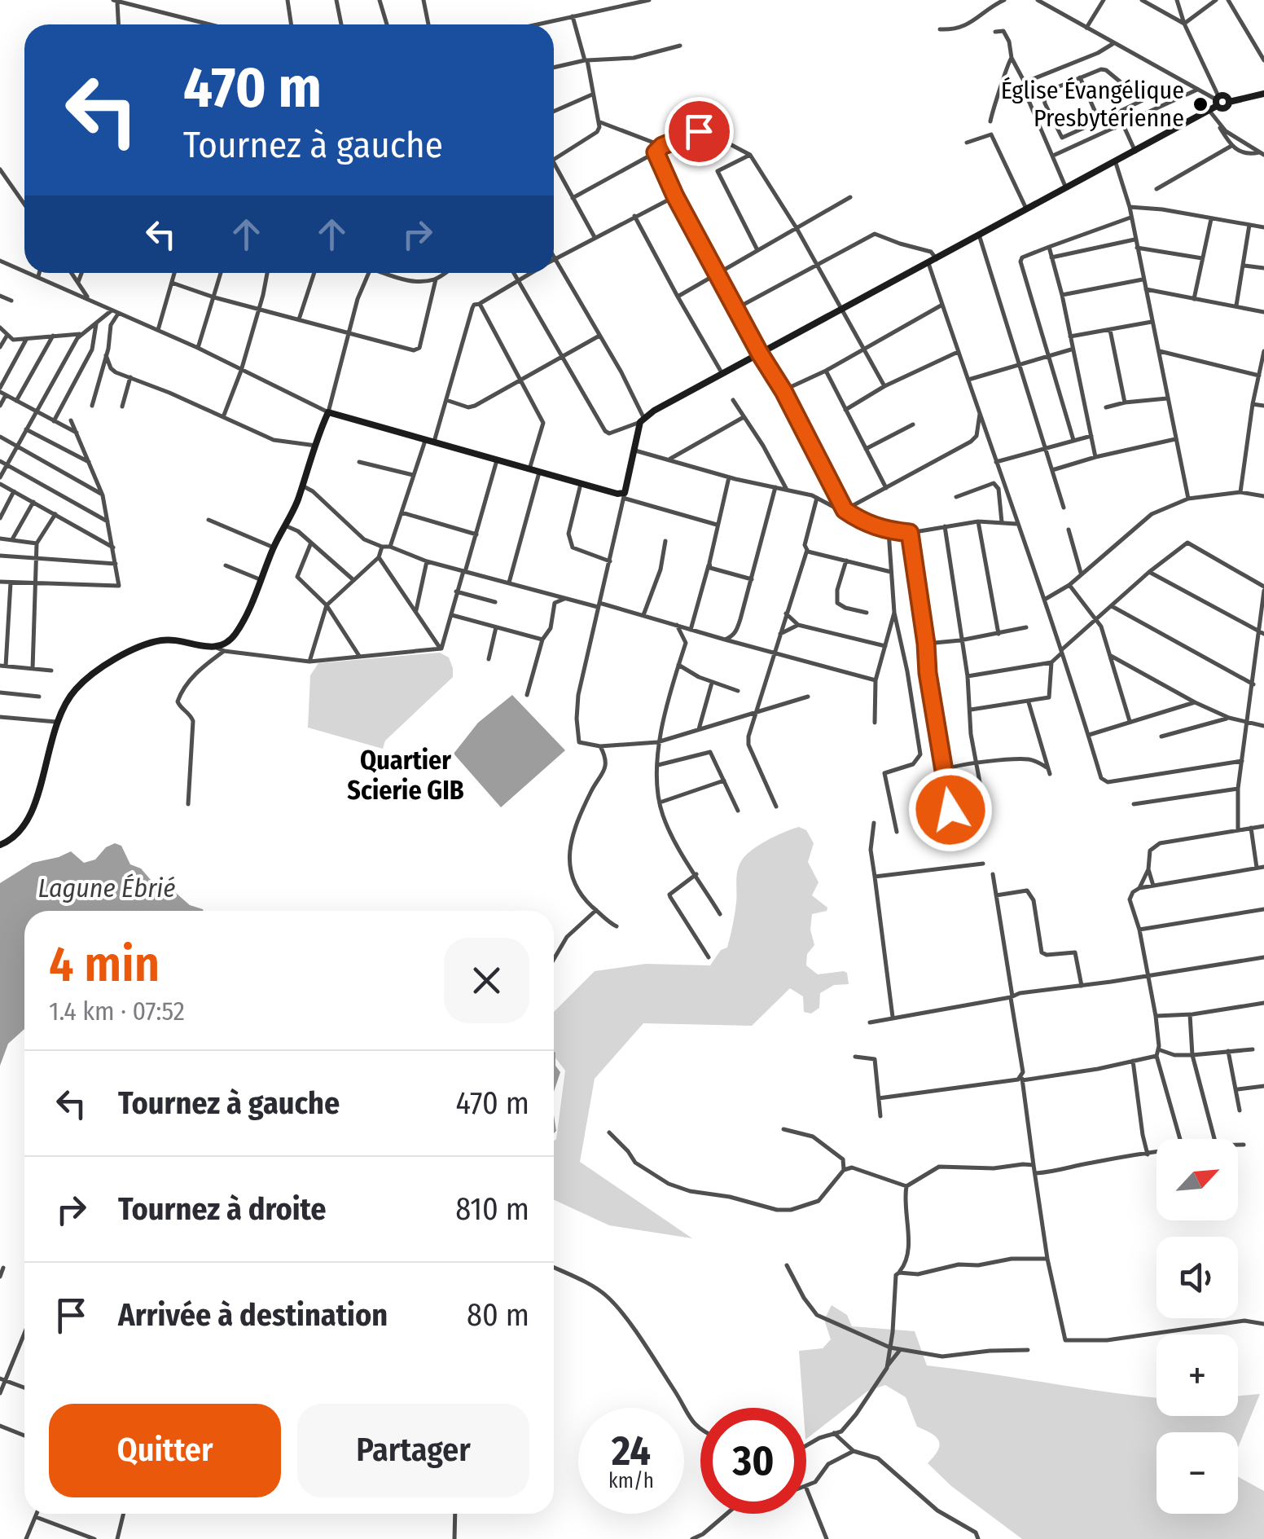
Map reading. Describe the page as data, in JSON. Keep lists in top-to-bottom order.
{
  "districts": ["Quartier Scierie GIB"],
  "water": ["Lagune Ébrié"],
  "places": ["Église Évangélique Presbytérienne"],
  "north": "top right",
  "page": {
    "turn": ["470 m", "Tournez à gauche"],
    "heading": ["4 min", "1.4 km · 07:52"],
    "list": [
      {
        "name": "Tournez à gauche",
        "value": "470 m"
      },
      {
        "name": "Tournez à droite",
        "value": "810 m"
      },
      {
        "name": "Arrivée à destination",
        "value": "80 m"
      }
    ],
    "map_buttons": ["+", "−"],
    "buttons": ["Quitter", "Partager"],
    "speed": "24 km/h",
    "limit": "30"
  }
}
